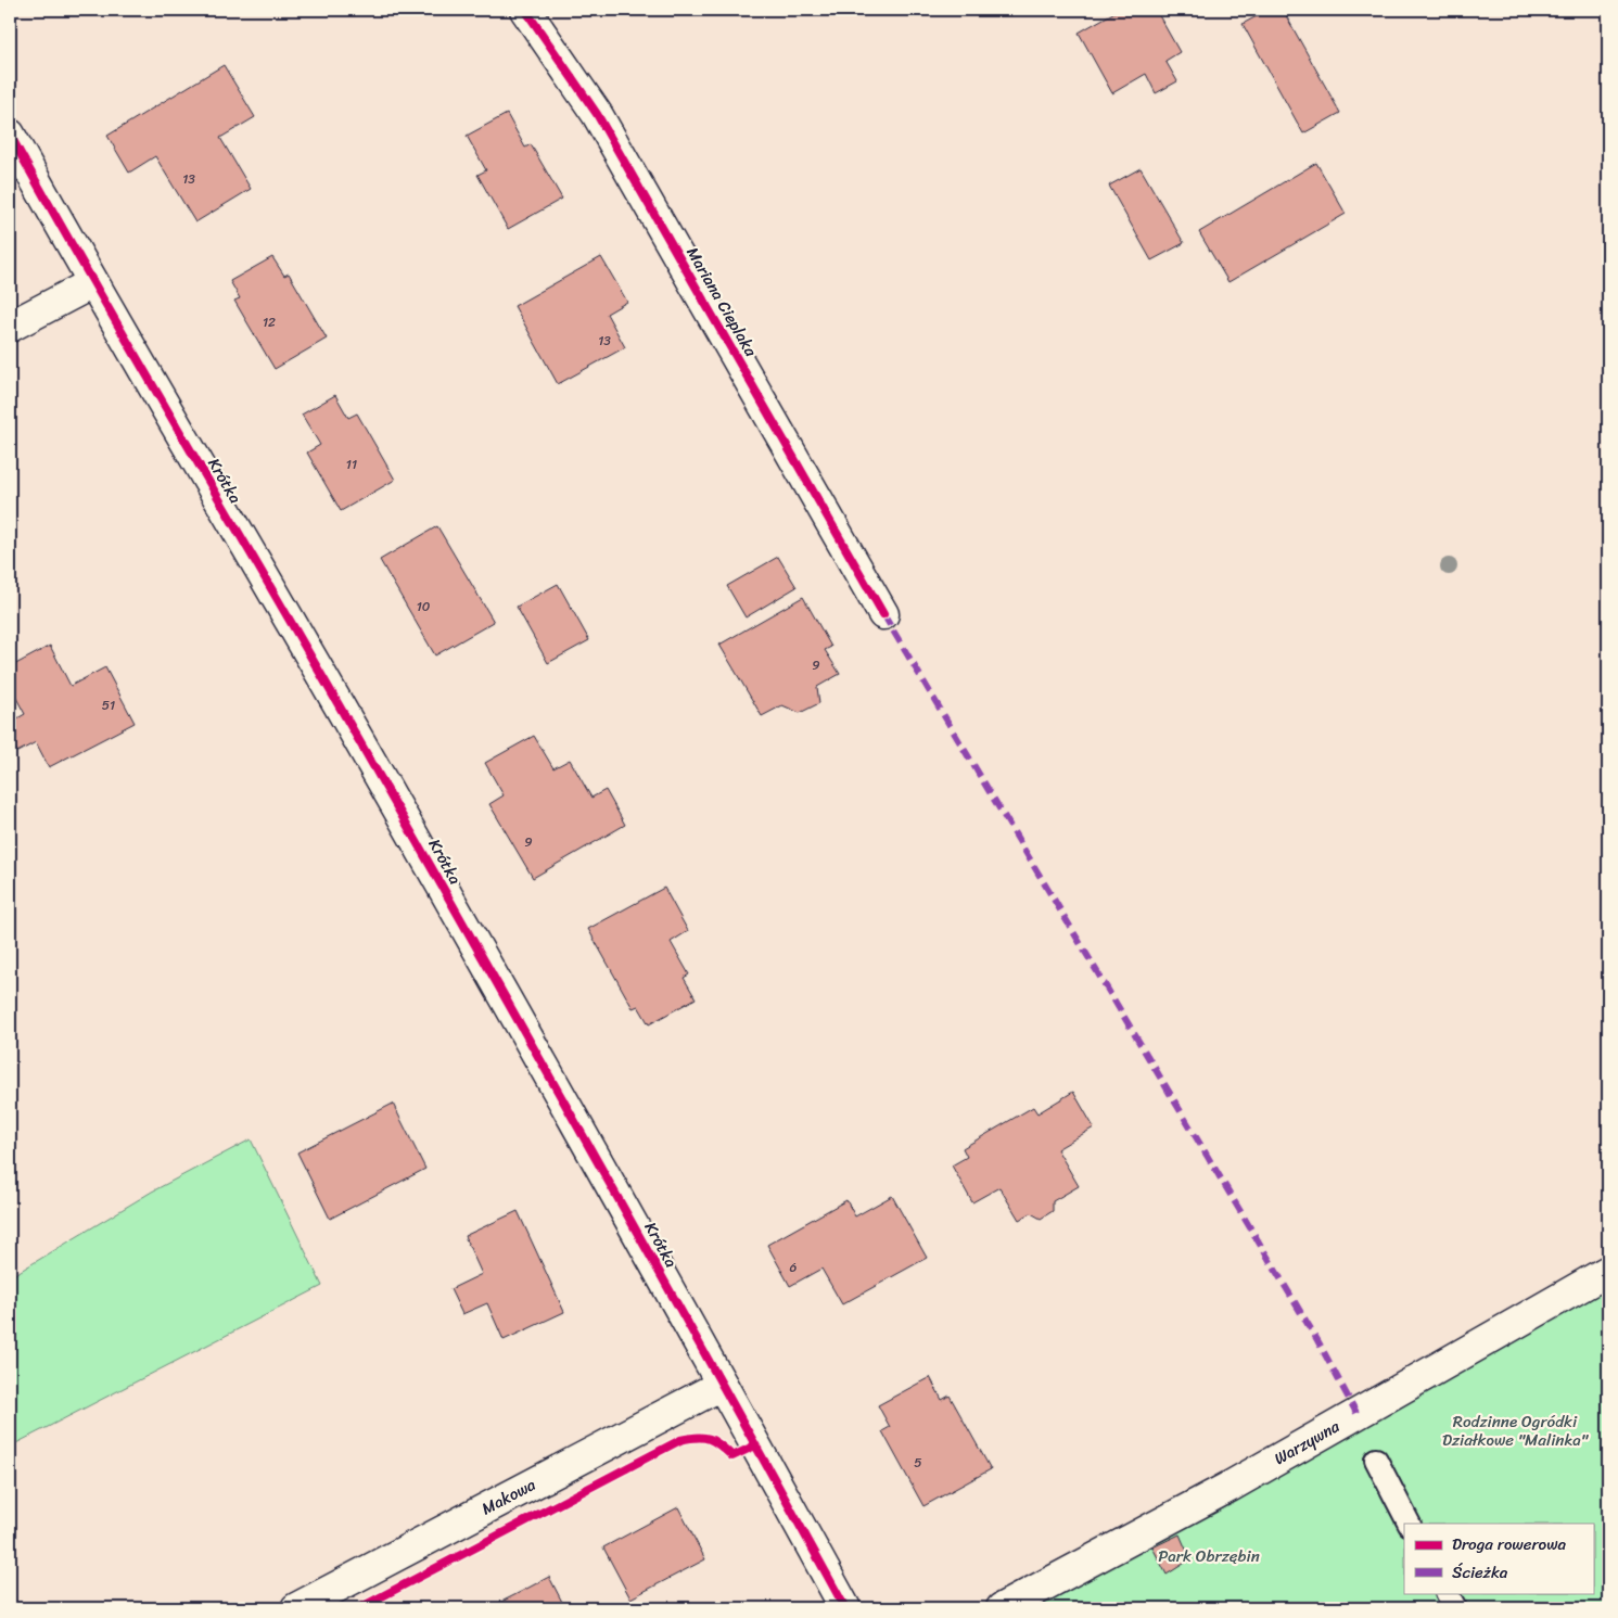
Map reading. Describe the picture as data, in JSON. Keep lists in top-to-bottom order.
{
  "streets": {
    "street": [
      "Mariana Cieplaka",
      "Krótka",
      "Warzywna",
      "Makowa"
    ]
  },
  "crossings": [
    ["Krótka", "Makowa"]
  ],
  "parks": ["Rodzinne Ogródki Działkowe \"Malinka\"", "Park Obrzębin"],
  "house_numbers": [
    "13",
    "12",
    "13",
    "11",
    "10",
    "9",
    "51",
    "9",
    "6",
    "5"
  ],
  "legend": ["Droga rowerowa", "Ścieżka"]
}
